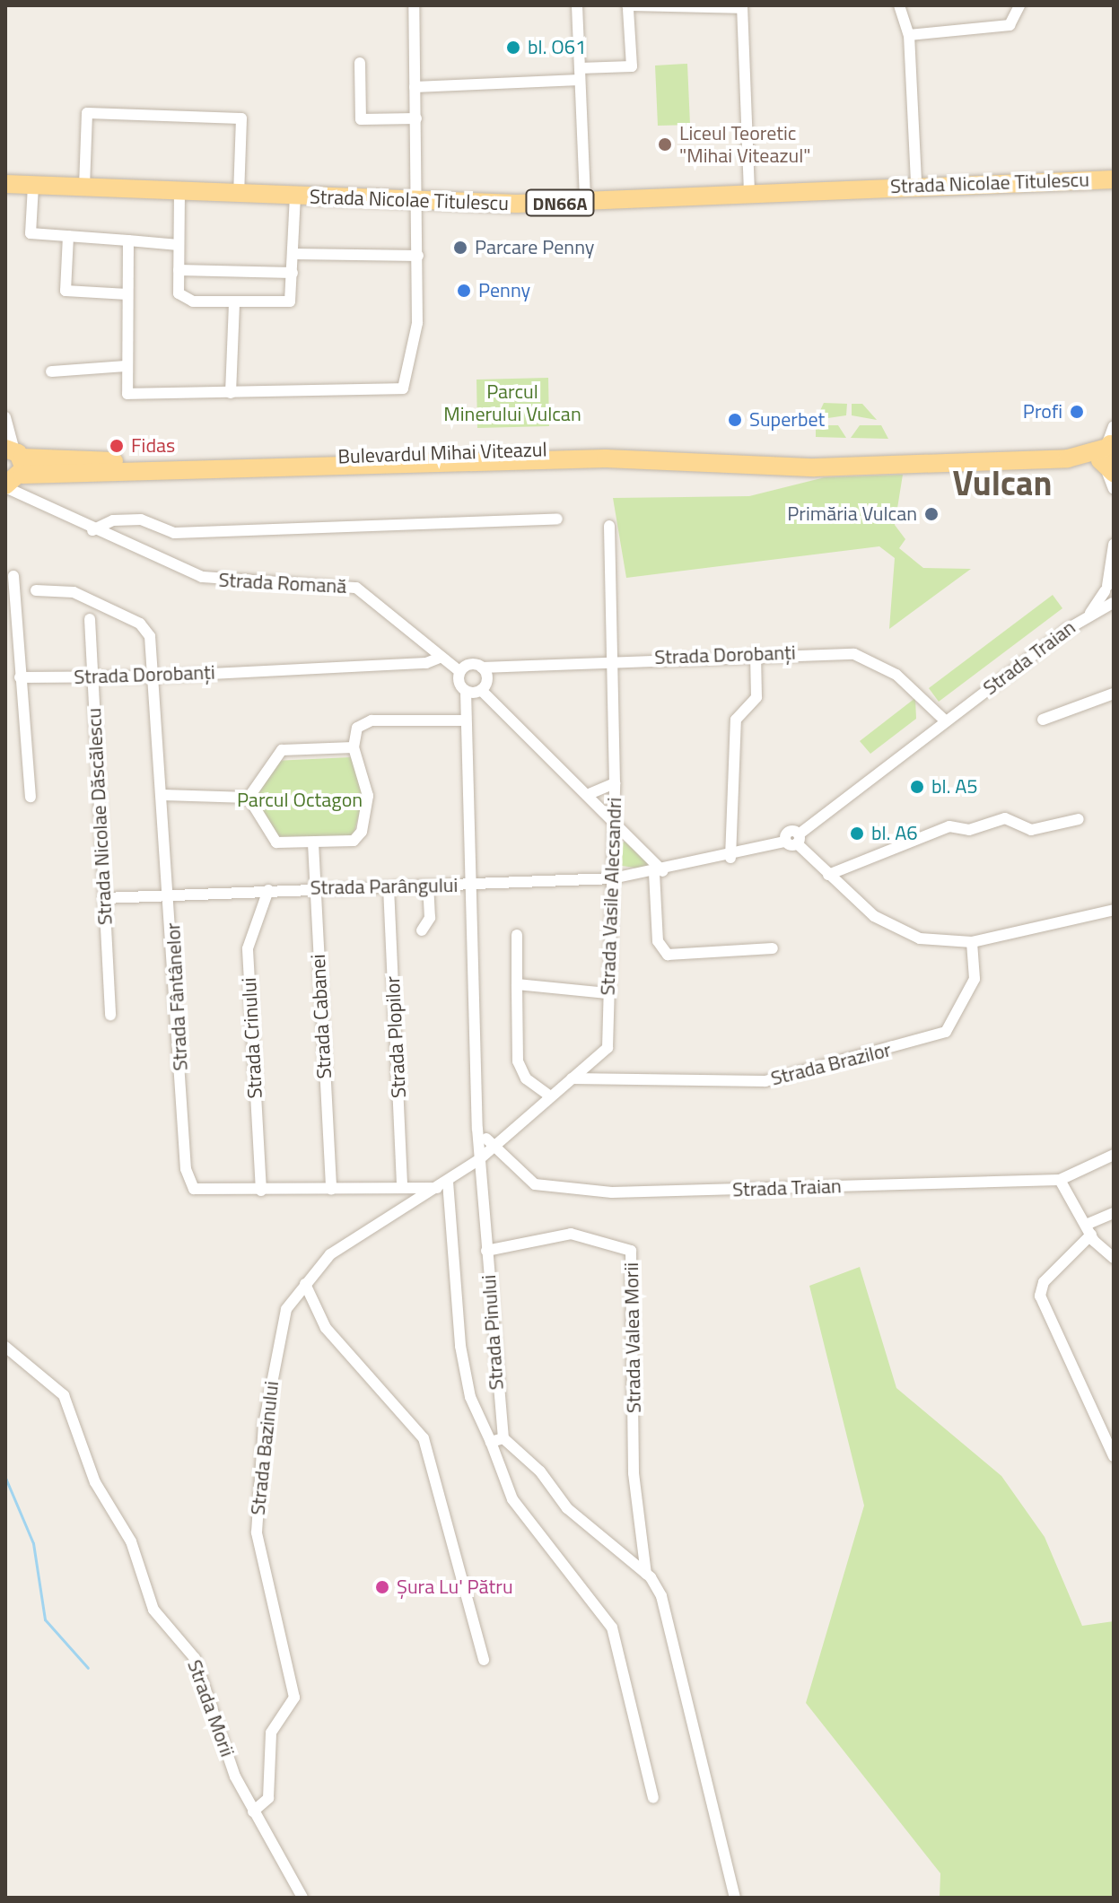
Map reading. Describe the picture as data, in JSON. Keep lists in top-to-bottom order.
{
  "streets": {
    "main road": ["Strada Nicolae Titulescu", "DN66A", "Bulevardul Mihai Viteazul"],
    "street": [
      "Strada Romană",
      "Strada Dorobanți",
      "Strada Traian",
      "Strada Nicolae Dăscălescu",
      "Strada Parângului",
      "Strada Vasile Alecsandri",
      "Strada Fântânelor",
      "Strada Cabanei",
      "Strada Plopilor",
      "Strada Crinului",
      "Strada Brazilor",
      "Strada Pinului",
      "Strada Valea Morii",
      "Strada Bazinului",
      "Strada Morii"
    ]
  },
  "crossings": [
    ["Bulevardul Mihai Viteazul", "Strada Romană"],
    ["Strada Romană", "Strada Dorobanți"],
    ["Strada Romană", "Strada Pinului"],
    ["Strada Dorobanți", "Strada Traian"],
    ["Strada Dorobanți", "Strada Nicolae Dăscălescu"],
    ["Strada Dorobanți", "Strada Vasile Alecsandri"],
    ["Strada Dorobanți", "Strada Fântânelor"],
    ["Strada Dorobanți", "Strada Pinului"],
    ["Strada Traian", "Strada Parângului"],
    ["Strada Traian", "Strada Vasile Alecsandri"],
    ["Strada Traian", "Strada Pinului"],
    ["Strada Nicolae Dăscălescu", "Strada Parângului"],
    ["Strada Parângului", "Strada Vasile Alecsandri"],
    ["Strada Parângului", "Strada Fântânelor"],
    ["Strada Parângului", "Strada Cabanei"],
    ["Strada Parângului", "Strada Plopilor"],
    ["Strada Parângului", "Strada Crinului"],
    ["Strada Parângului", "Strada Pinului"],
    ["Strada Vasile Alecsandri", "Strada Fântânelor"],
    ["Strada Vasile Alecsandri", "Strada Brazilor"],
    ["Strada Vasile Alecsandri", "Strada Pinului"],
    ["Strada Vasile Alecsandri", "Strada Bazinului"],
    ["Strada Fântânelor", "Strada Cabanei"],
    ["Strada Fântânelor", "Strada Plopilor"],
    ["Strada Fântânelor", "Strada Crinului"],
    ["Strada Fântânelor", "Strada Bazinului"],
    ["Strada Pinului", "Strada Valea Morii"],
    ["Strada Bazinului", "Strada Morii"]
  ],
  "districts": ["Vulcan"],
  "parks": ["Parcul Minerului Vulcan", "Parcul Octagon"],
  "places": [
    "bl. O61",
    "Liceul Teoretic \"Mihai Viteazul\"",
    "Parcare Penny",
    "Penny",
    "Profi",
    "Superbet",
    "Fidas",
    "Primăria Vulcan",
    "bl. A5",
    "bl. A6",
    "Șura Lu' Pătru"
  ]
}
